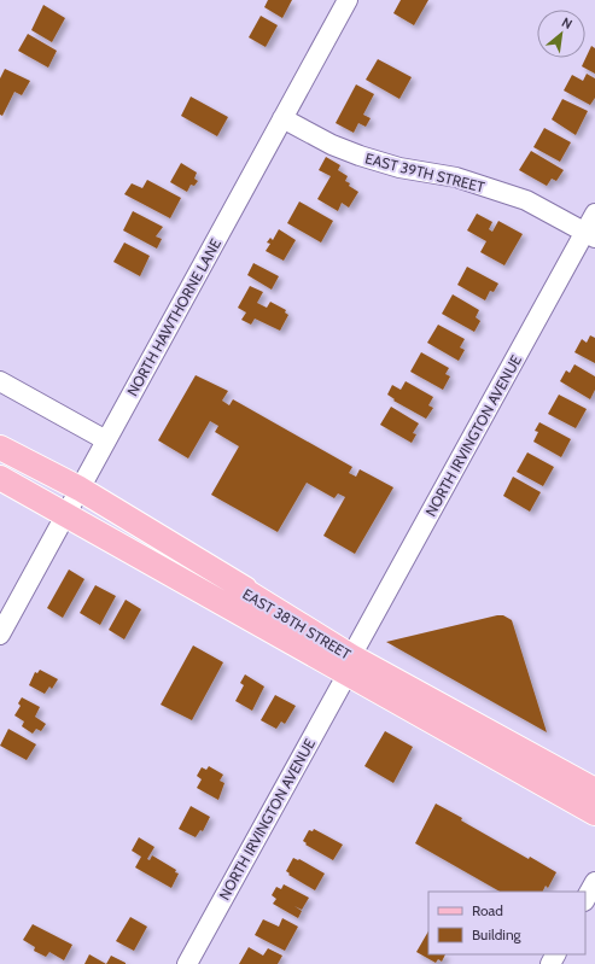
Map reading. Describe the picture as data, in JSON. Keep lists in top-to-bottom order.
{
  "streets": {
    "main road": ["EAST 38TH STREET"],
    "street": ["EAST 39TH STREET", "NORTH HAWTHORNE LANE", "NORTH IRVINGTON AVENUE"]
  },
  "crossings": [
    ["EAST 39TH STREET", "NORTH HAWTHORNE LANE"],
    ["EAST 39TH STREET", "NORTH IRVINGTON AVENUE"],
    ["NORTH HAWTHORNE LANE", "EAST 38TH STREET"],
    ["NORTH IRVINGTON AVENUE", "EAST 38TH STREET"]
  ],
  "legend": ["Road", "Building"],
  "north": "top right"
}
